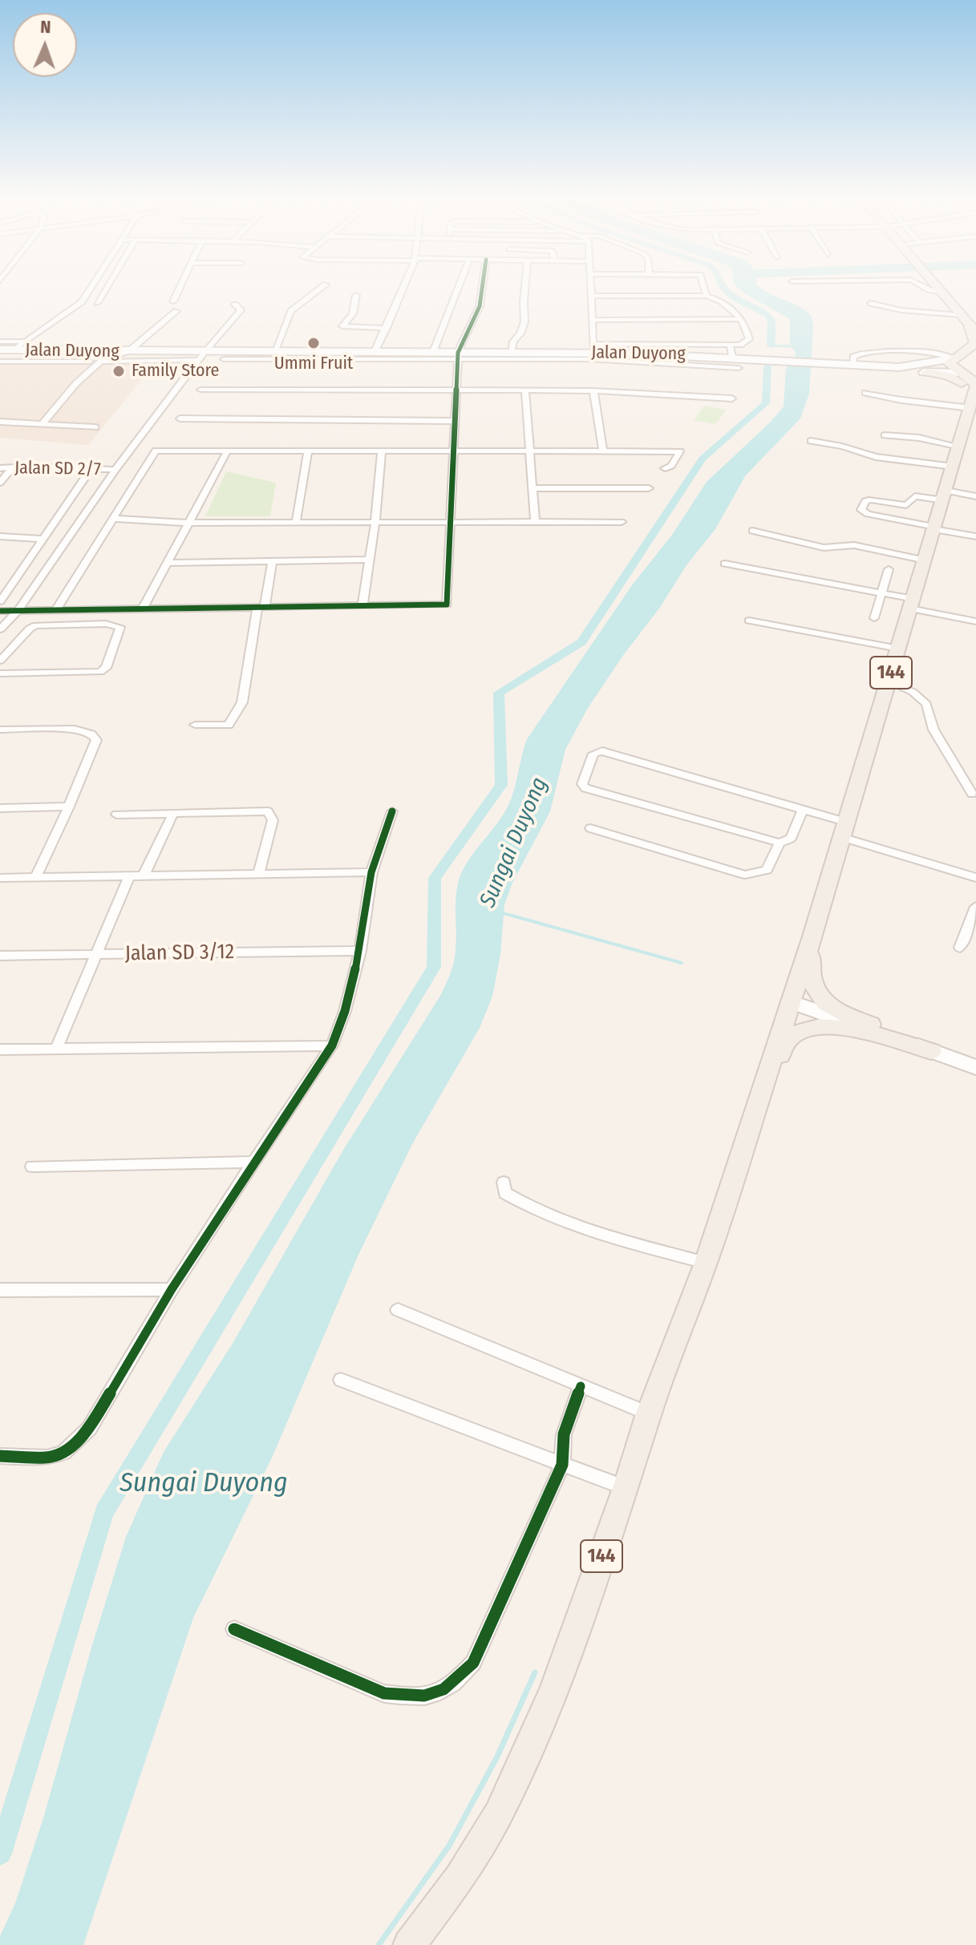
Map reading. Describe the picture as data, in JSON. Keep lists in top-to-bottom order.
{
  "streets": {
    "main road": ["Jalan Duyong", "144"],
    "street": ["Jalan SD 2/7", "Jalan SD 3/12"]
  },
  "crossings": [
    ["Jalan Duyong", "144"]
  ],
  "water": ["Sungai Duyong"],
  "places": ["Ummi Fruit", "Family Store"],
  "north": "top"
}
